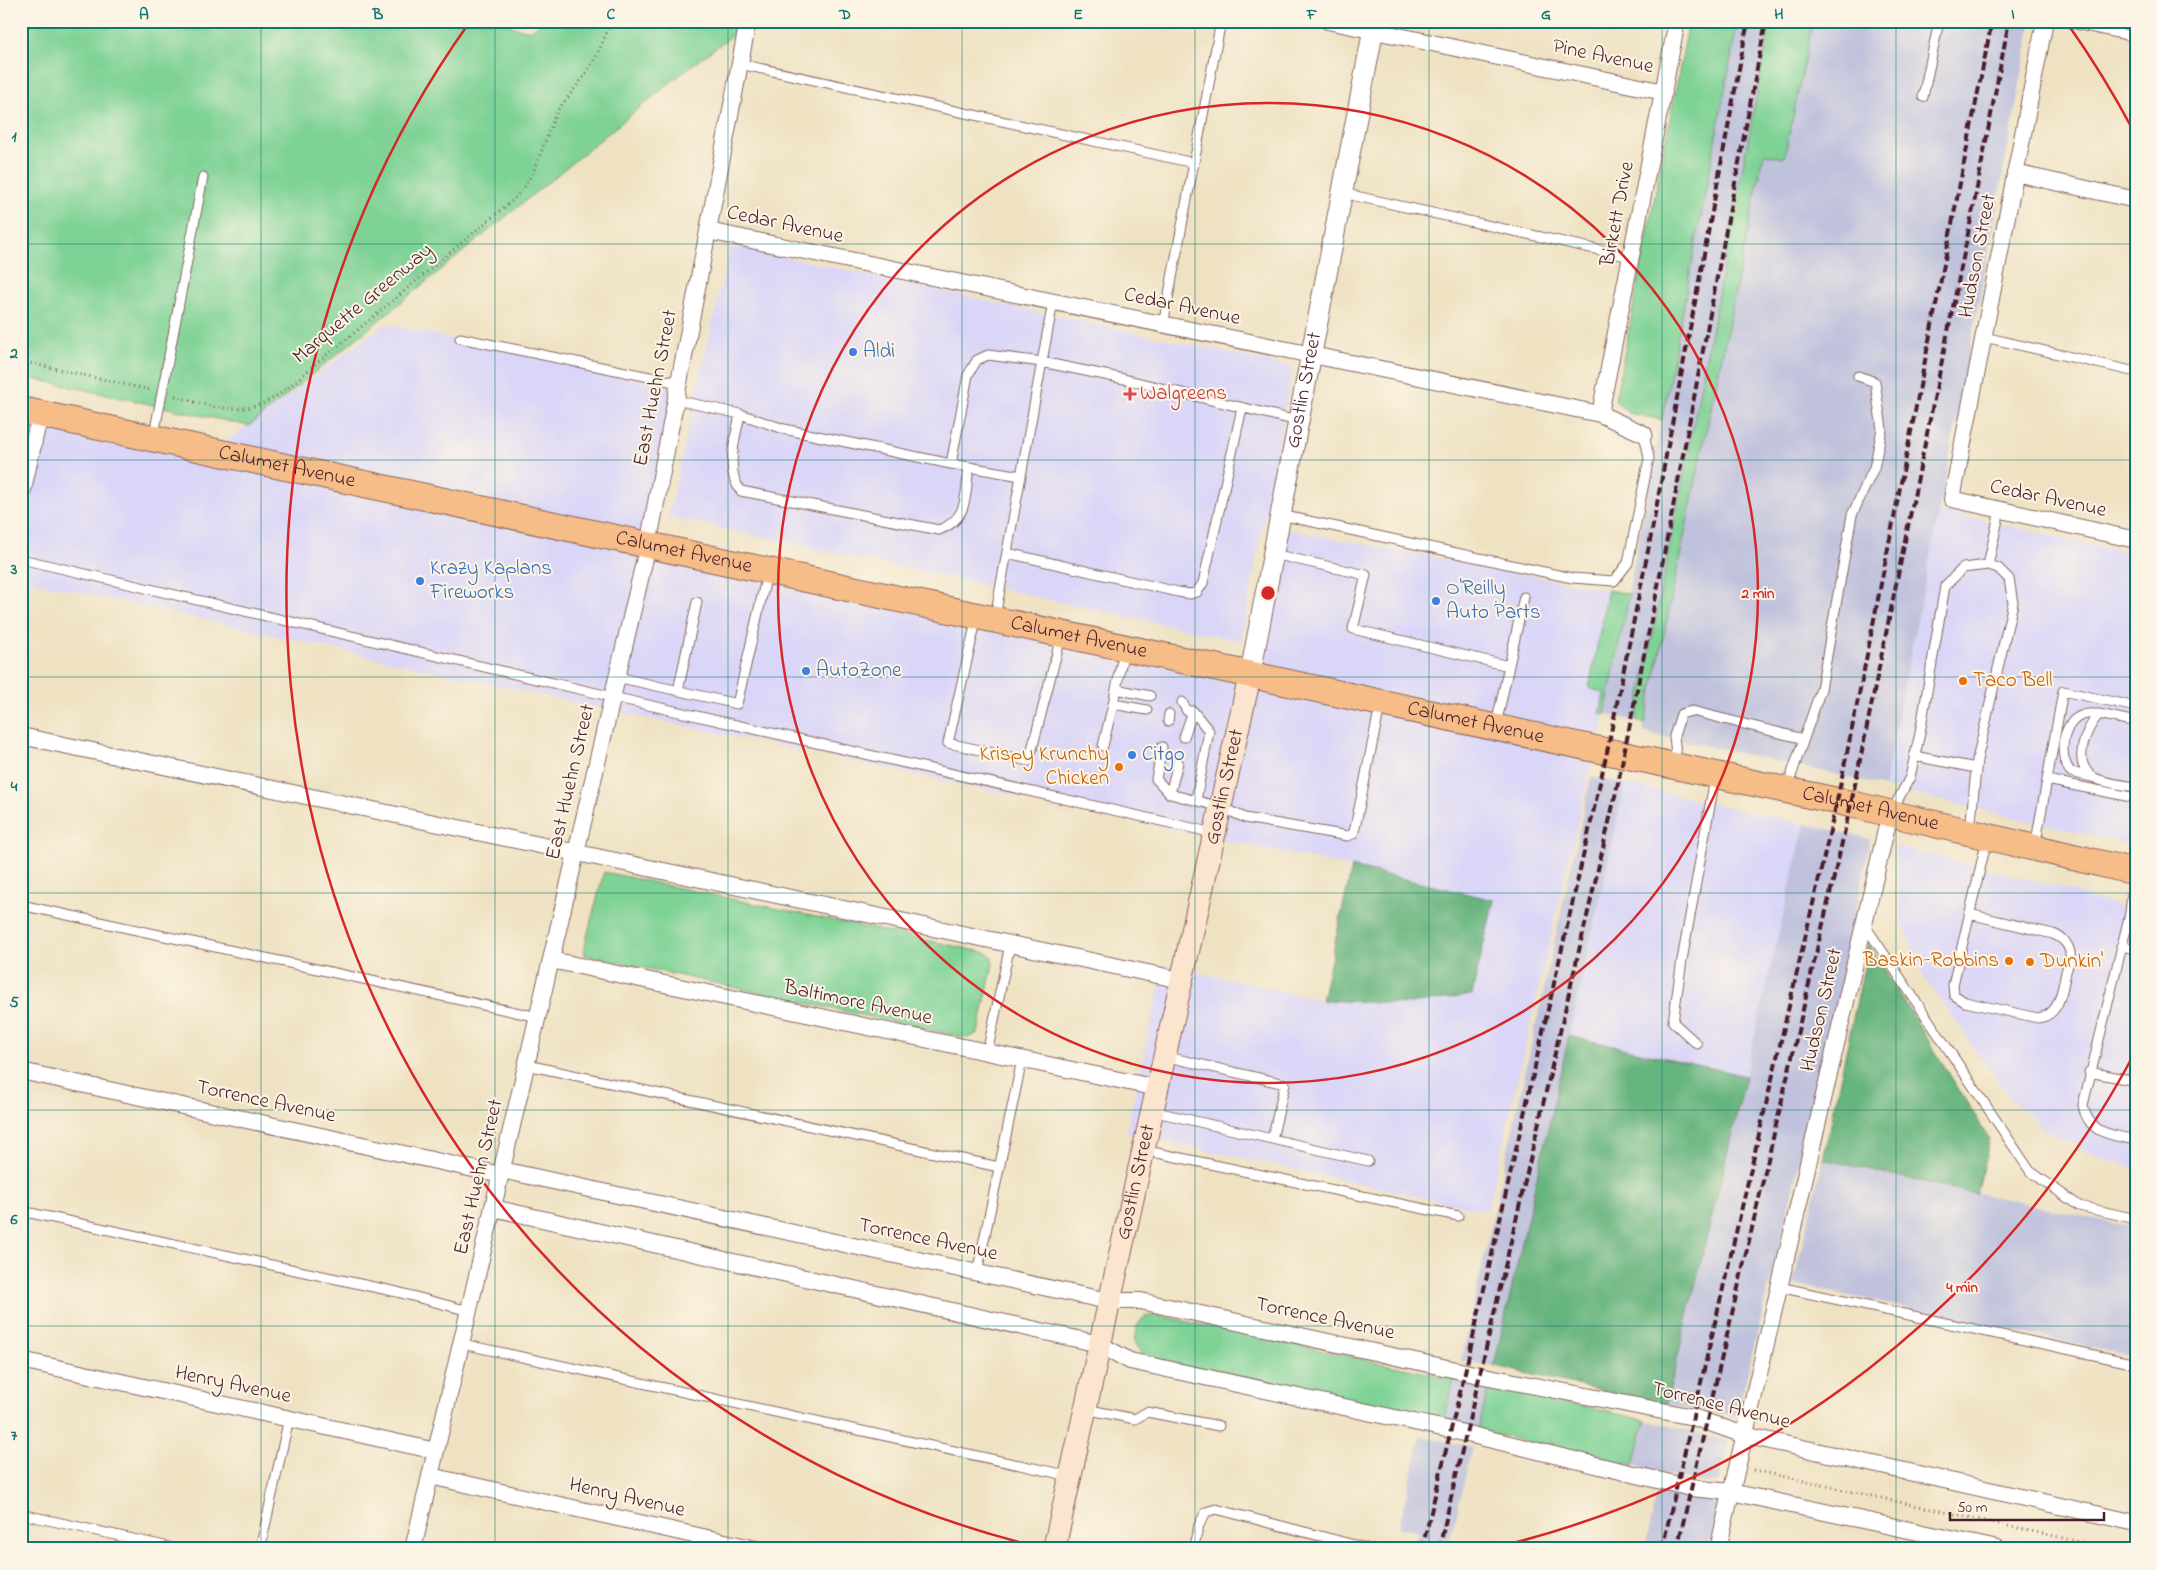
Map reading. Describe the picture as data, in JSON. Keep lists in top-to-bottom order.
{
  "streets": {
    "main road": ["Gostlin Street", "Calumet Avenue"],
    "street": [
      "Pine Avenue",
      "Birkett Drive",
      "Cedar Avenue",
      "Hudson Street",
      "East Huehn Street",
      "Baltimore Avenue",
      "Torrence Avenue",
      "Henry Avenue"
    ],
    "path": ["Marquette Greenway"]
  },
  "crossings": [
    ["Pine Avenue", "Birkett Drive"],
    ["Pine Avenue", "Gostlin Street"],
    ["Birkett Drive", "Cedar Avenue"],
    ["Cedar Avenue", "Hudson Street"],
    ["Cedar Avenue", "East Huehn Street"],
    ["Cedar Avenue", "Gostlin Street"],
    ["Hudson Street", "Calumet Avenue"],
    ["Hudson Street", "Torrence Avenue"],
    ["East Huehn Street", "Calumet Avenue"],
    ["East Huehn Street", "Baltimore Avenue"],
    ["East Huehn Street", "Torrence Avenue"],
    ["East Huehn Street", "Henry Avenue"],
    ["Gostlin Street", "Calumet Avenue"],
    ["Gostlin Street", "Baltimore Avenue"],
    ["Gostlin Street", "Torrence Avenue"]
  ],
  "places": {
    "other": [
      "Aldi",
      "Krazy Kaplans Fireworks",
      "O'Reilly Auto Parts",
      "AutoZone",
      "Taco Bell",
      "Citgo",
      "Krispy Krunchy Chicken",
      "Baskin-Robbins",
      "Dunkin'"
    ],
    "health": ["Walgreens"]
  },
  "scale_bar": "50 m",
  "grid": {
    "columns": [
      "A",
      "B",
      "C",
      "D",
      "E",
      "F",
      "G",
      "H",
      "I"
    ],
    "rows": [
      "1",
      "2",
      "3",
      "4",
      "5",
      "6",
      "7"
    ]
  },
  "rings": ["2 min", "4 min"]
}
